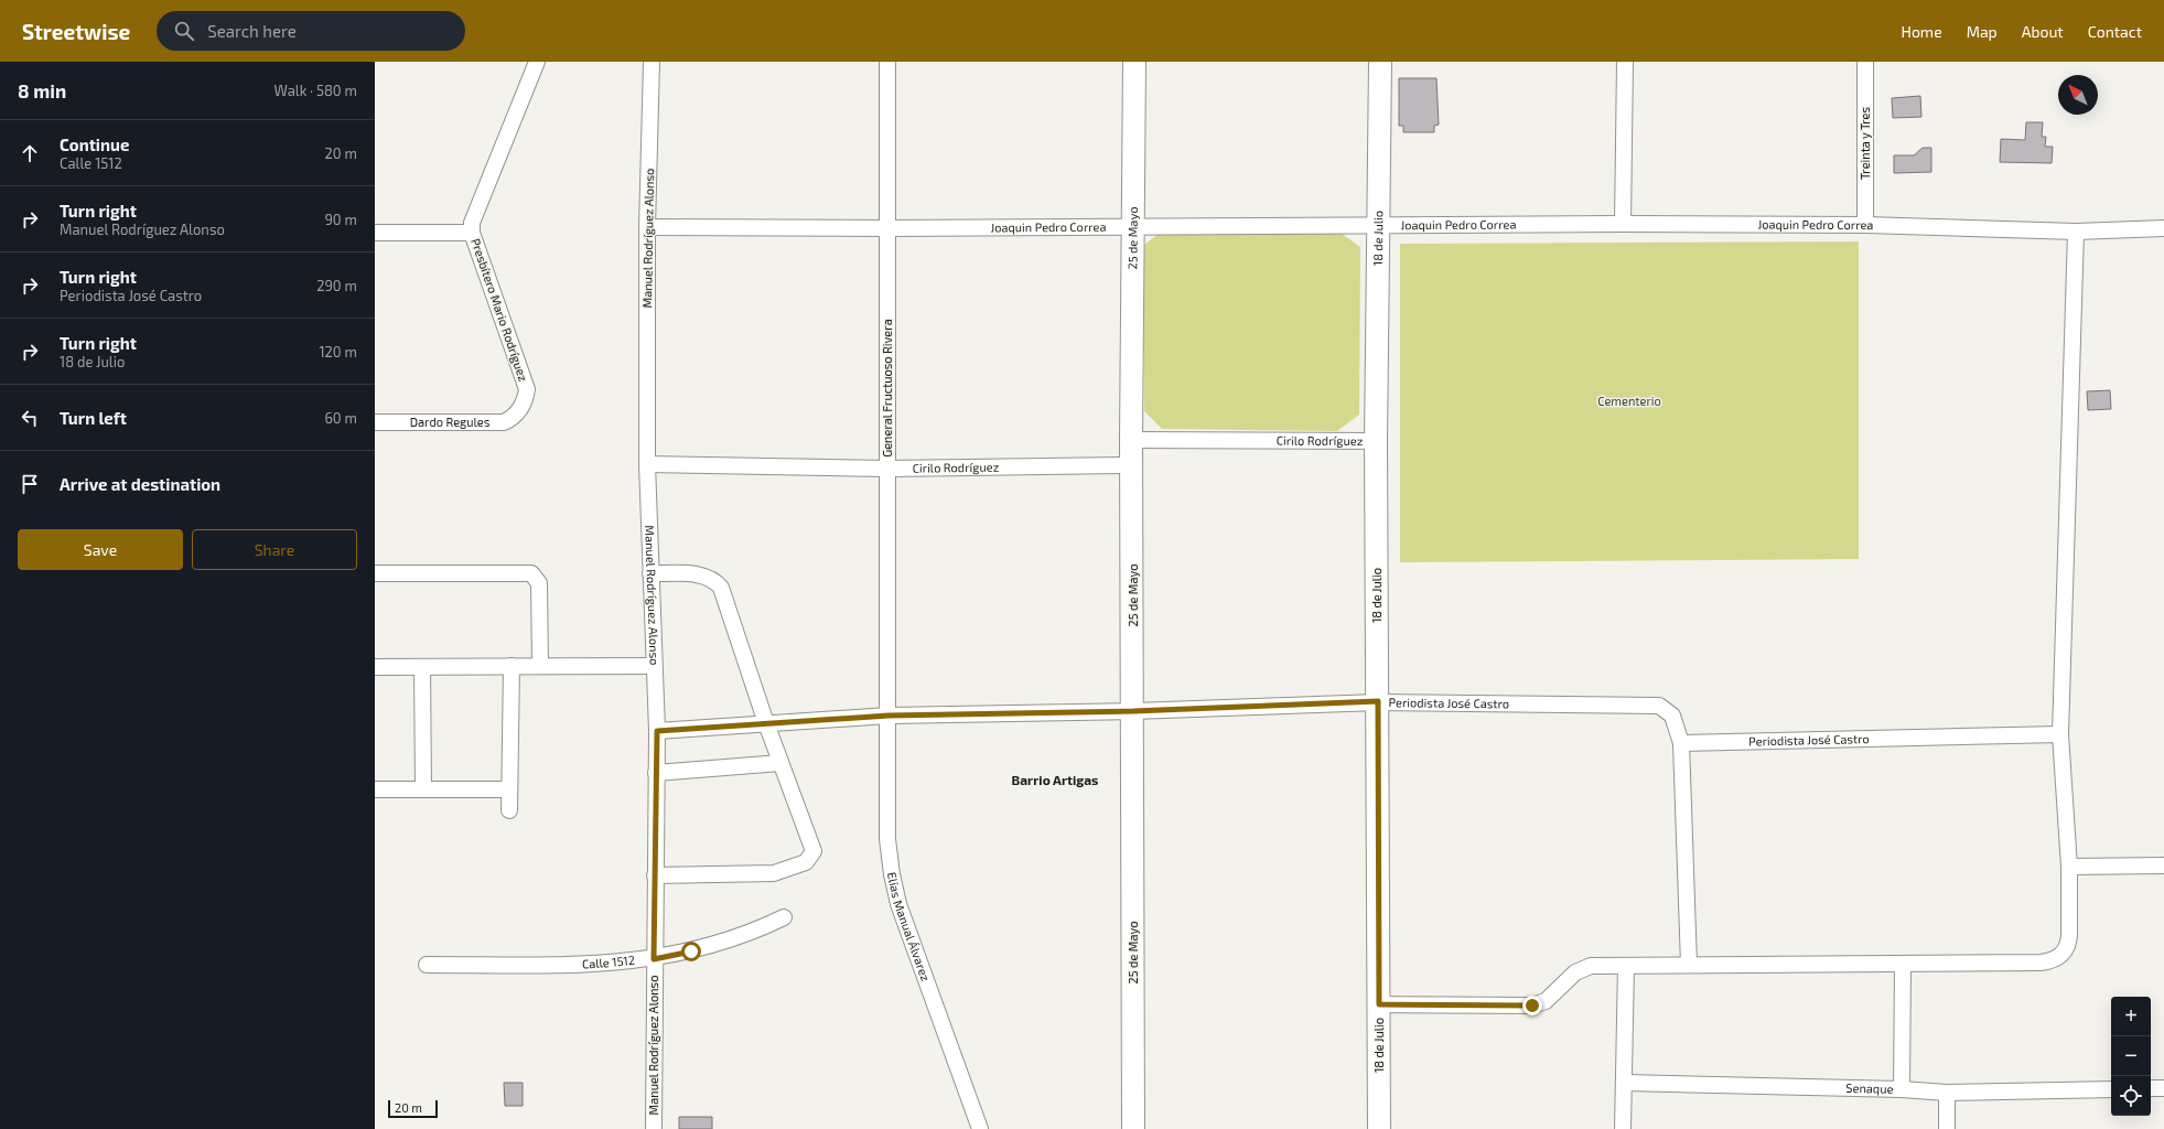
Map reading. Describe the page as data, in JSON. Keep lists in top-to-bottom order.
{
  "streets": {
    "street": [
      "Treinta y Tres",
      "Joaquin Pedro Correa",
      "Manuel Rodríguez Alonso",
      "25 de Mayo",
      "18 de Julio",
      "Presbítero Mario Rodríguez",
      "General Fructuoso Rivera",
      "Dardo Regules",
      "Cirilo Rodríguez",
      "Periodista José Castro",
      "Elías Manual Álvarez",
      "Calle 1512",
      "Senaque"
    ]
  },
  "crossings": [
    ["Treinta y Tres", "Joaquin Pedro Correa"],
    ["Joaquin Pedro Correa", "Manuel Rodríguez Alonso"],
    ["Joaquin Pedro Correa", "25 de Mayo"],
    ["Joaquin Pedro Correa", "18 de Julio"],
    ["Joaquin Pedro Correa", "General Fructuoso Rivera"],
    ["Manuel Rodríguez Alonso", "Cirilo Rodríguez"],
    ["Manuel Rodríguez Alonso", "Periodista José Castro"],
    ["Manuel Rodríguez Alonso", "Calle 1512"],
    ["25 de Mayo", "Cirilo Rodríguez"],
    ["25 de Mayo", "Periodista José Castro"],
    ["18 de Julio", "Cirilo Rodríguez"],
    ["18 de Julio", "Periodista José Castro"],
    ["Presbítero Mario Rodríguez", "Dardo Regules"],
    ["General Fructuoso Rivera", "Cirilo Rodríguez"],
    ["General Fructuoso Rivera", "Periodista José Castro"],
    ["General Fructuoso Rivera", "Elías Manual Álvarez"],
    ["Periodista José Castro", "Elías Manual Álvarez"]
  ],
  "districts": ["Barrio Artigas"],
  "parks": ["Cementerio"],
  "scale_bar": "20 m",
  "north": "top left",
  "page": {
    "header": "Streetwise",
    "search": "Search here",
    "nav": [
      "Home",
      "Map",
      "About",
      "Contact"
    ],
    "heading": ["8 min", "Walk · 580 m"],
    "list": [
      ["Continue", "Calle 1512", "20 m"],
      ["Turn right", "Manuel Rodríguez Alonso", "90 m"],
      ["Turn right", "Periodista José Castro", "290 m"],
      ["Turn right", "18 de Julio", "120 m"],
      ["Turn left", "60 m"],
      "Arrive at destination"
    ],
    "buttons": ["Save", "Share"],
    "map_buttons": ["+", "−"],
    "scale": "20 m"
  }
}
